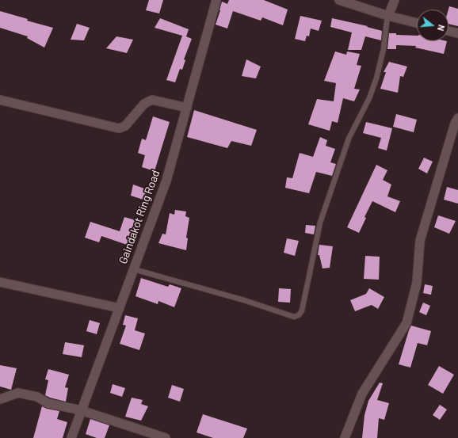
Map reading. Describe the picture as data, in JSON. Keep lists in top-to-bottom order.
{
  "streets": {
    "street": ["Gaindakot Ring Road"]
  },
  "north": "right"
}
